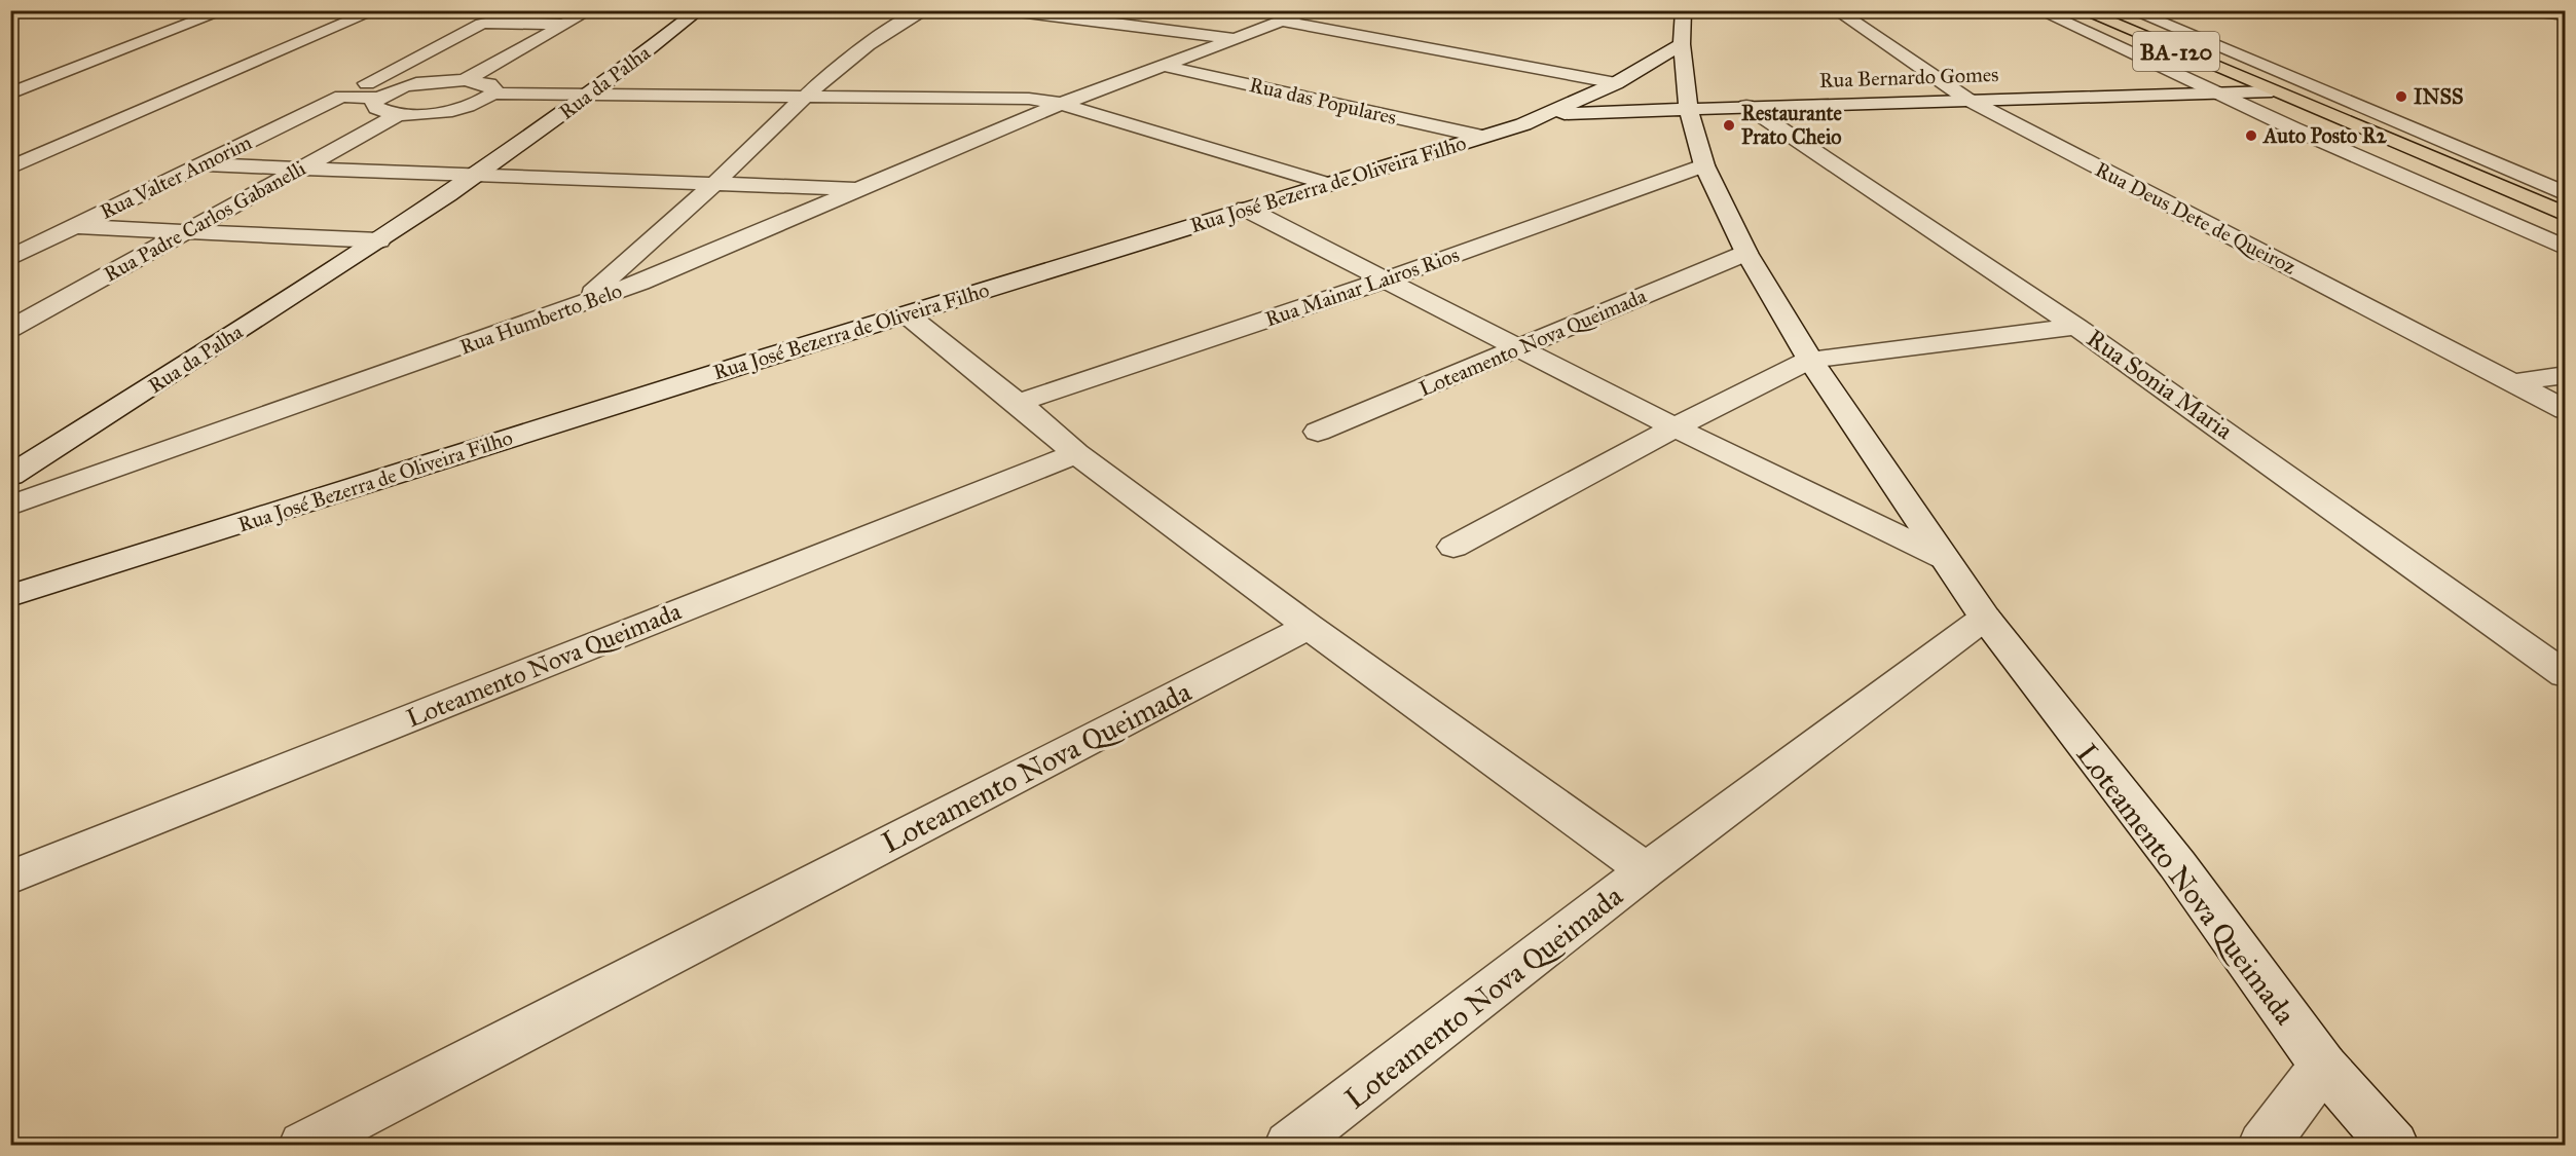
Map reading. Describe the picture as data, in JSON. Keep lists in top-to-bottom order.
{
  "streets": {
    "main road": ["BA-120"],
    "street": [
      "Rua Bernardo Gomes",
      "Rua da Palha",
      "Rua das Populares",
      "Rua Valter Amorim",
      "Rua José Bezerra de Oliveira Filho",
      "Rua Deus Dete de Queiroz",
      "Rua Padre Carlos Gabanelli",
      "Rua Mainar Lairos Rios",
      "Rua Humberto Belo",
      "Loteamento Nova Queimada",
      "Rua Sonia Maria"
    ]
  },
  "crossings": [
    ["BA-120", "Rua Bernardo Gomes"],
    ["Rua Bernardo Gomes", "Rua José Bezerra de Oliveira Filho"],
    ["Rua Bernardo Gomes", "Rua Deus Dete de Queiroz"],
    ["Rua Bernardo Gomes", "Loteamento Nova Queimada"],
    ["Rua Bernardo Gomes", "Rua Sonia Maria"],
    ["Rua das Populares", "Rua José Bezerra de Oliveira Filho"],
    ["Rua José Bezerra de Oliveira Filho", "Loteamento Nova Queimada"],
    ["Rua Mainar Lairos Rios", "Loteamento Nova Queimada"]
  ],
  "places": ["INSS", "Restaurante Prato Cheio", "Auto Posto R2"]
}
